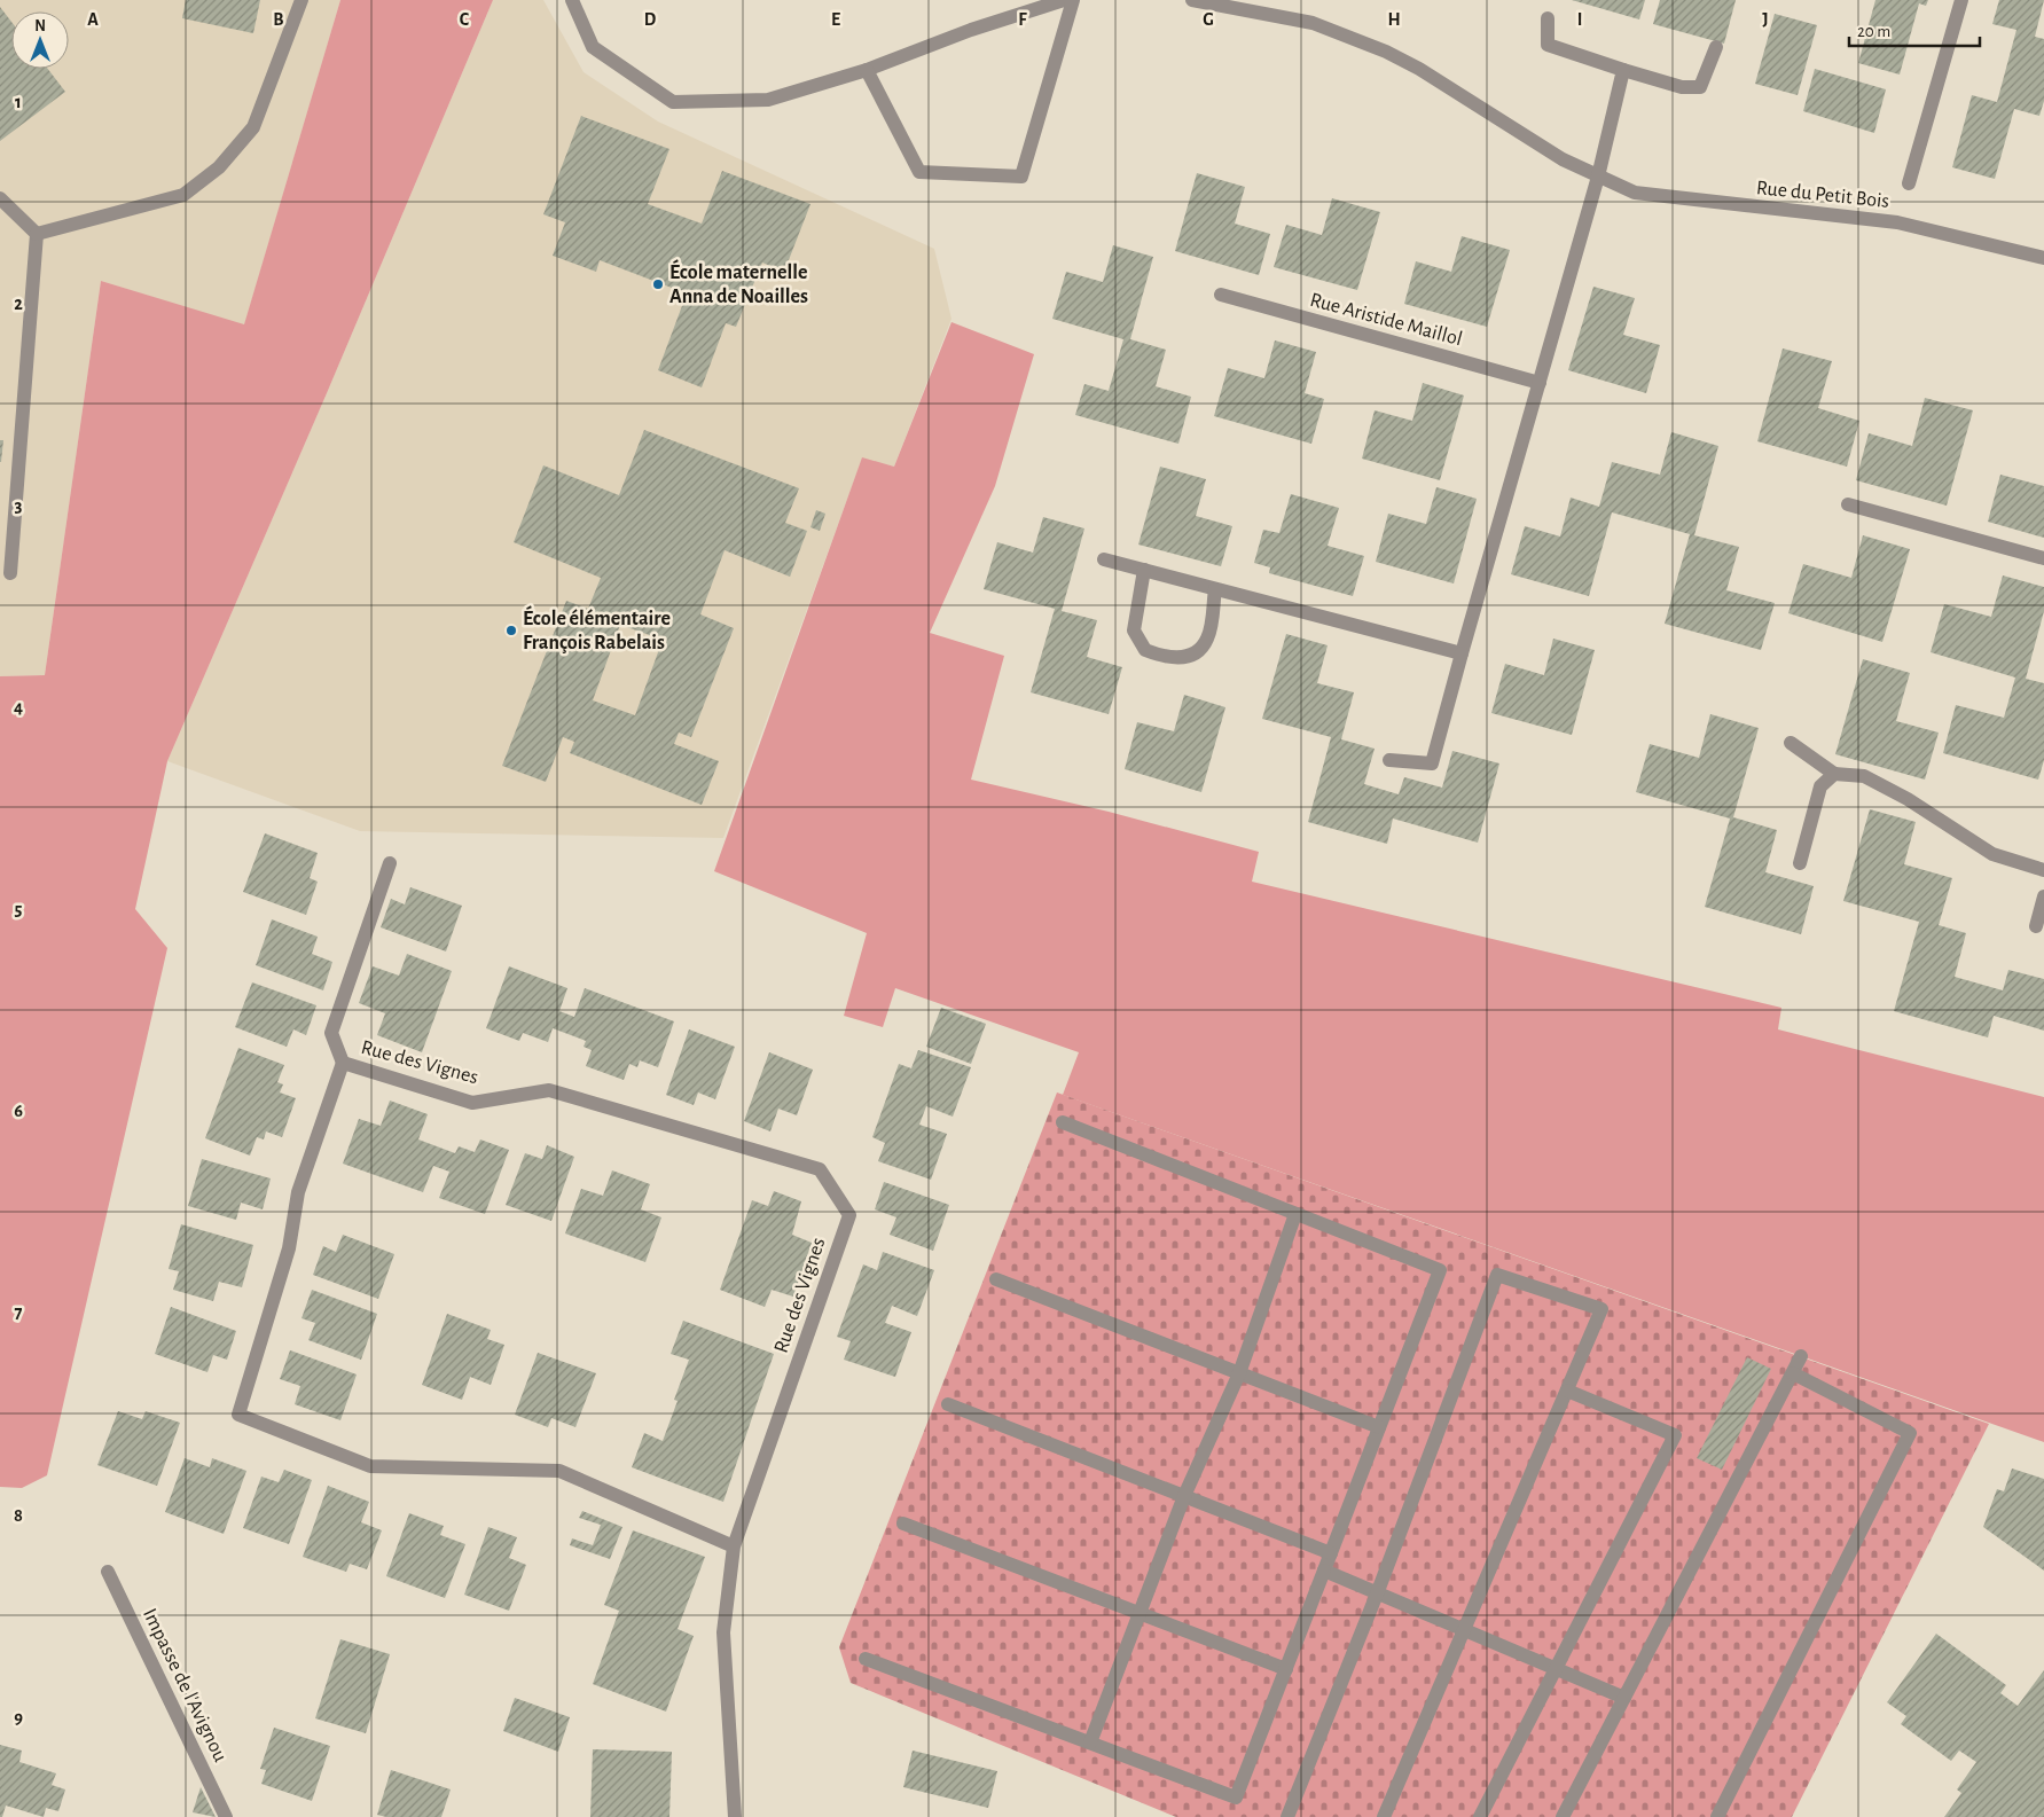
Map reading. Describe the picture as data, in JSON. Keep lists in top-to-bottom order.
{
  "streets": {
    "street": [
      "Rue du Petit Bois",
      "Rue Aristide Maillol",
      "Rue des Vignes",
      "Impasse de l'Avignou"
    ]
  },
  "places": ["École maternelle Anna de Noailles", "École élémentaire François Rabelais"],
  "scale_bar": "20 m",
  "north": "top",
  "grid": {
    "columns": [
      "A",
      "B",
      "C",
      "D",
      "E",
      "F",
      "G",
      "H",
      "I",
      "J"
    ],
    "rows": [
      "1",
      "2",
      "3",
      "4",
      "5",
      "6",
      "7",
      "8",
      "9"
    ]
  }
}
